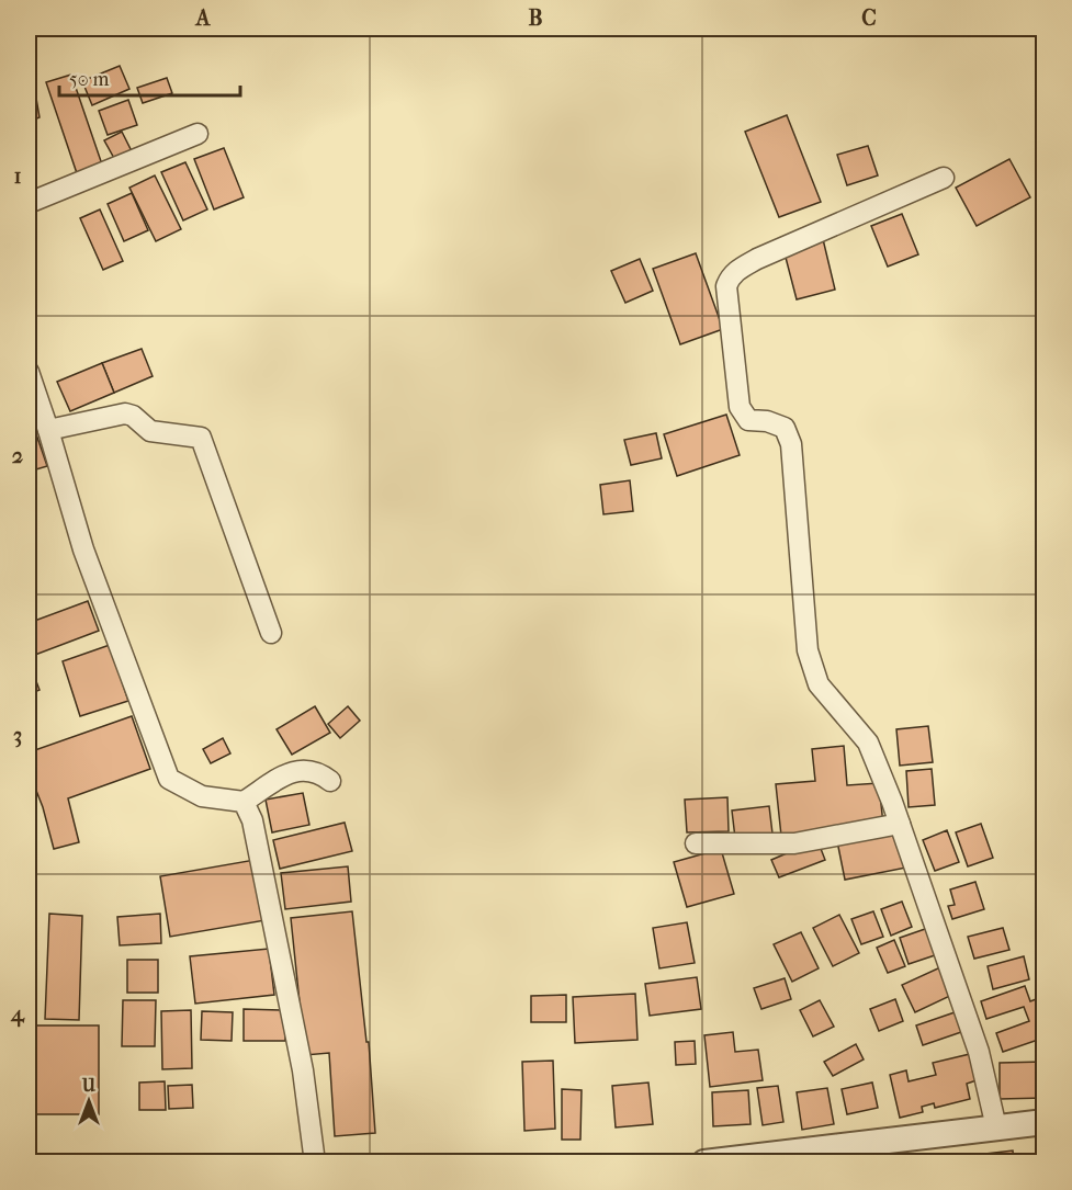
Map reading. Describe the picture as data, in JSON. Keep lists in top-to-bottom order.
{
  "scale_bar": "50 m",
  "north": "top",
  "grid": {
    "columns": ["A", "B", "C"],
    "rows": [
      "1",
      "2",
      "3",
      "4"
    ]
  }
}
